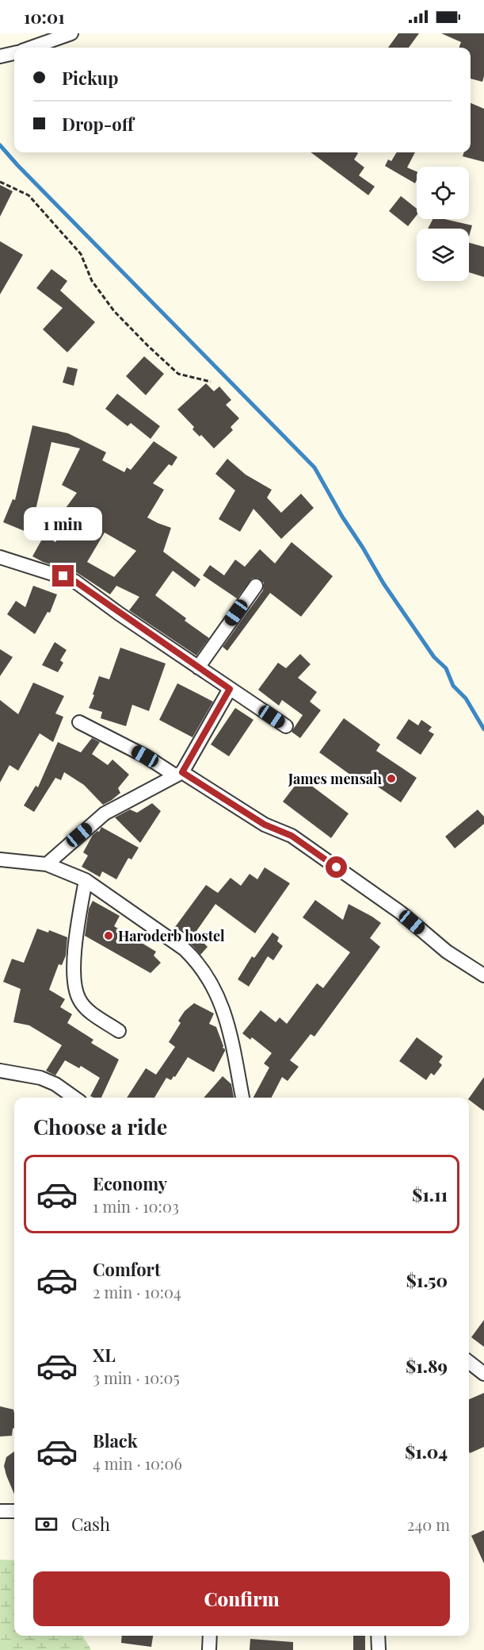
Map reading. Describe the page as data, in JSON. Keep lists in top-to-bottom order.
{
  "places": ["James mensah", "Haroderb hostel"],
  "page": {
    "status": "10:01",
    "banner": ["Pickup", "Drop-off"],
    "bubble": "1 min",
    "heading": "Choose a ride",
    "list": [
      {
        "name": "Economy",
        "note": "1 min · 10:03",
        "value": "$1.11"
      },
      {
        "name": "Comfort",
        "note": "2 min · 10:04",
        "value": "$1.50"
      },
      {
        "name": "XL",
        "note": "3 min · 10:05",
        "value": "$1.89"
      },
      {
        "name": "Black",
        "note": "4 min · 10:06",
        "value": "$1.04"
      }
    ],
    "pay": ["Cash", "240 m"],
    "buttons": "Confirm"
  }
}
